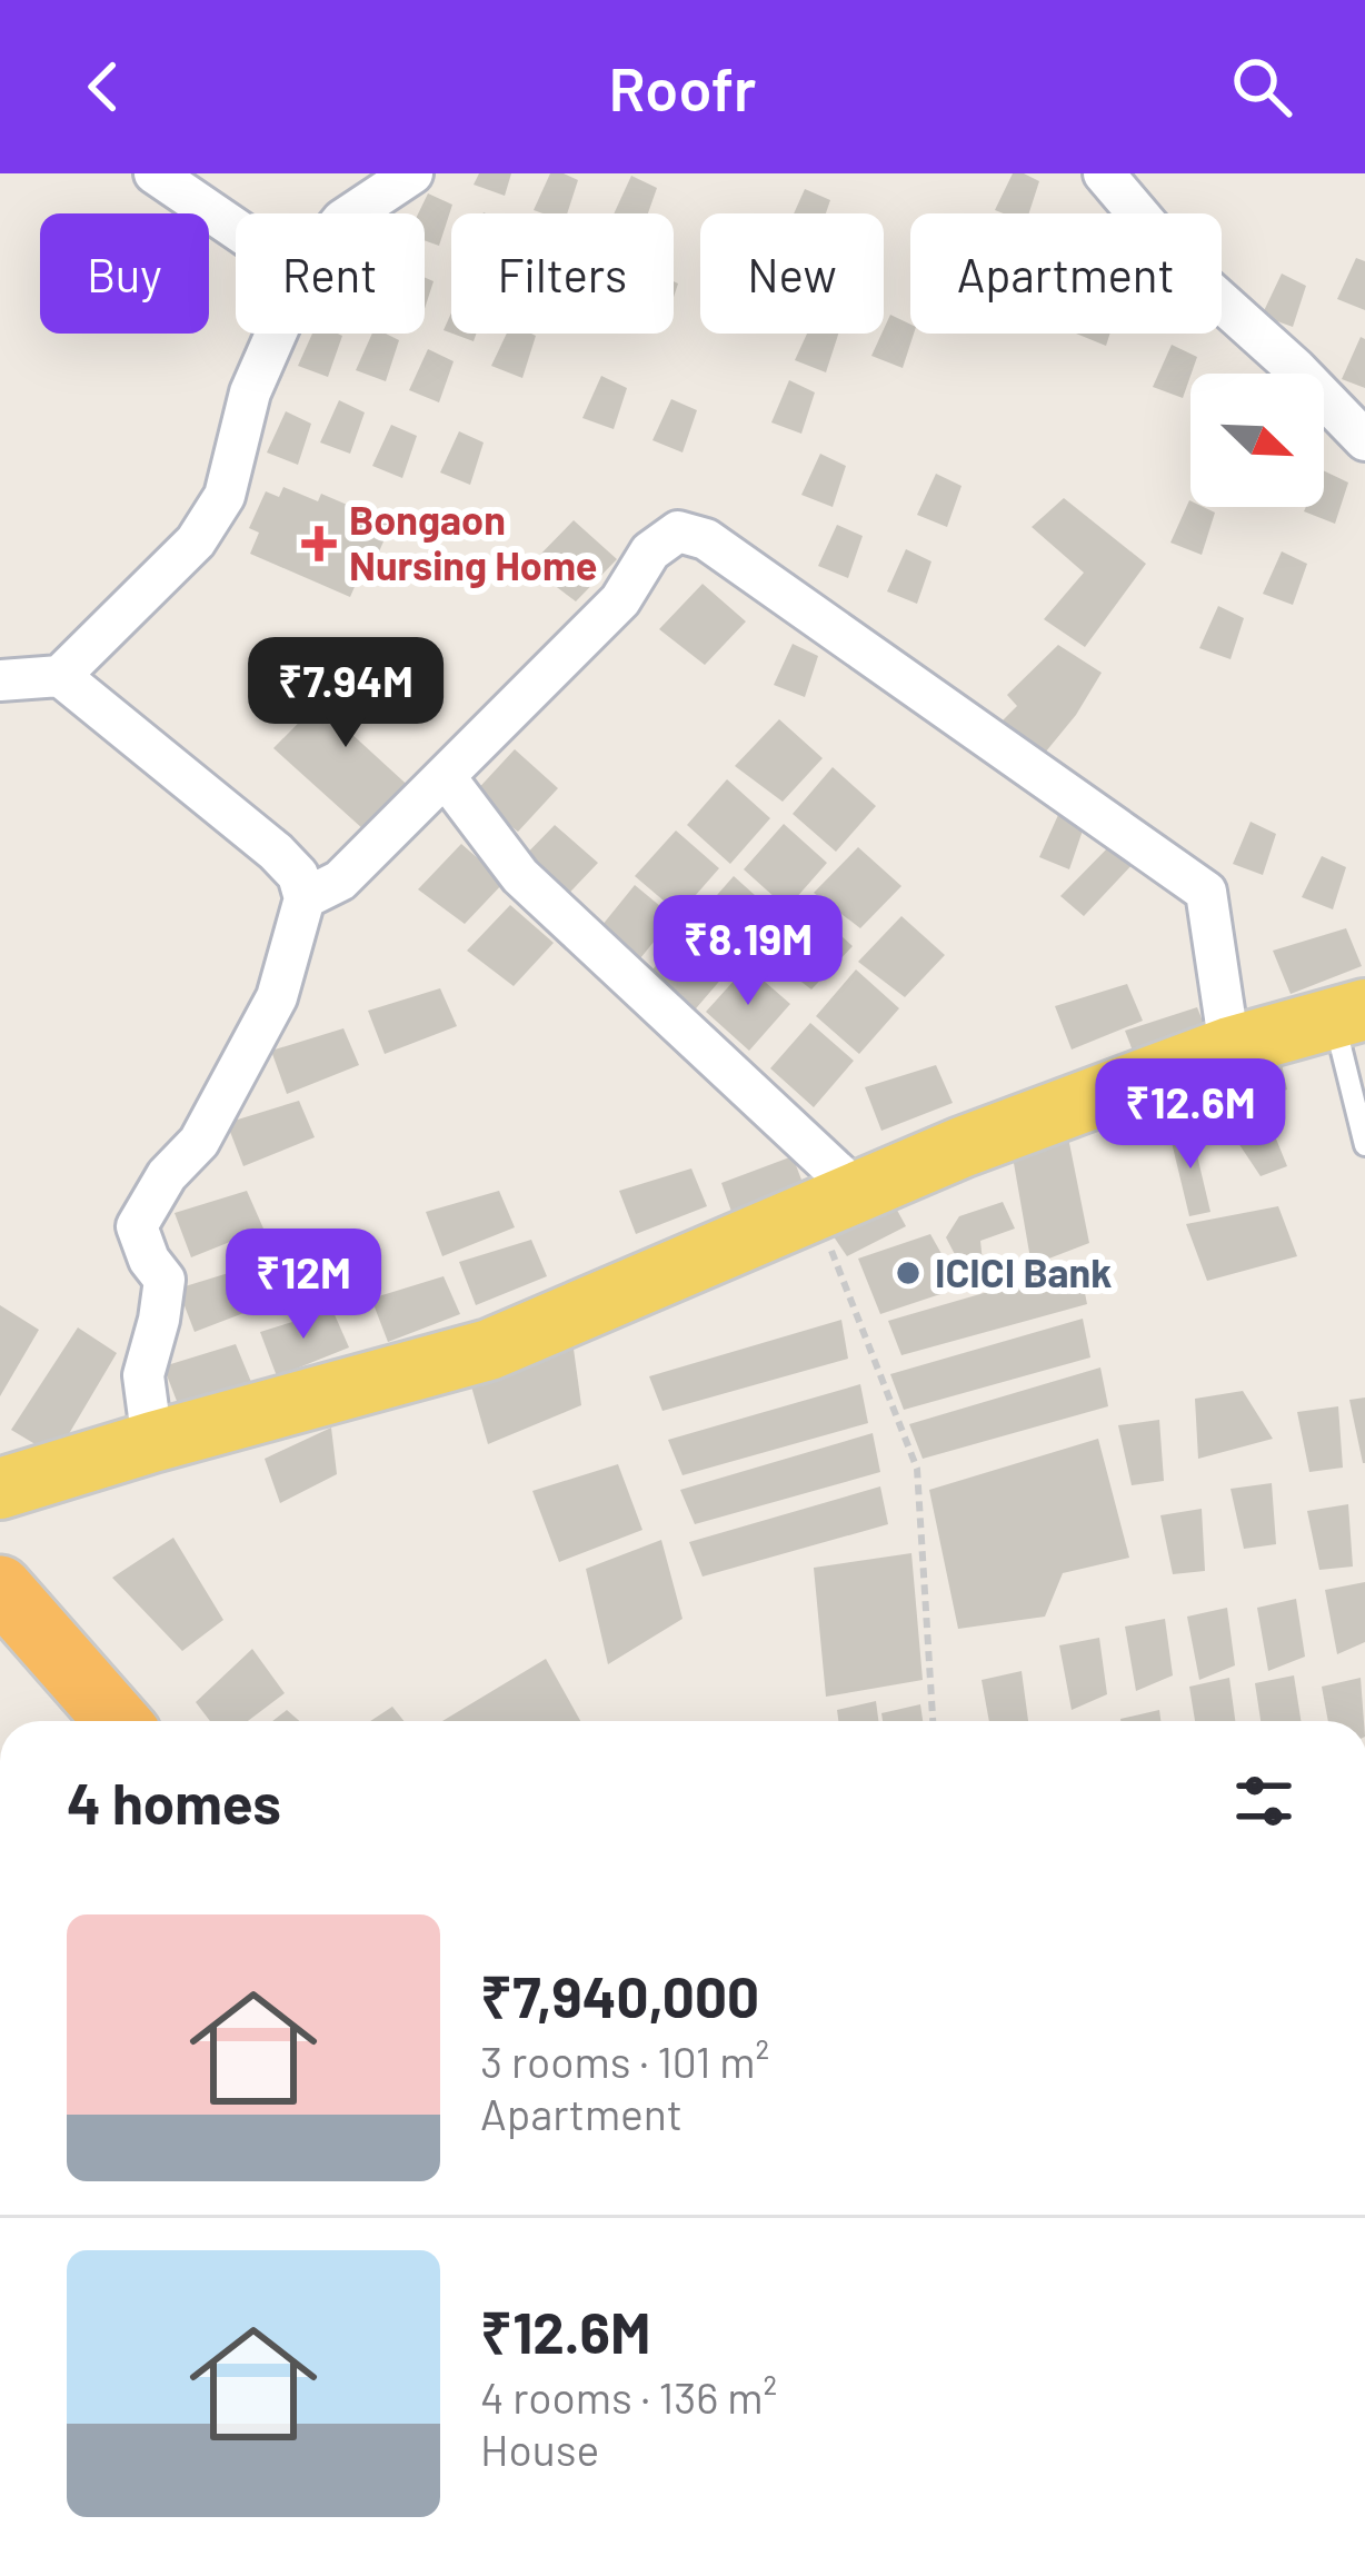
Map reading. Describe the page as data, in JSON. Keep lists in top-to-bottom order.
{
  "places": {
    "health": ["Bongaon Nursing Home"],
    "other": ["ICICI Bank"]
  },
  "north": "bottom right",
  "page": {
    "header": "Roofr",
    "chip": [
      "Buy",
      "Rent",
      "Filters",
      "New",
      "Apartment"
    ],
    "price": [
      "₹7.94M",
      "₹8.19M",
      "₹12.6M",
      "₹12M"
    ],
    "heading": "4 homes",
    "list": [
      {
        "name": "₹7,940,000",
        "note": "3 rooms · 101 m² · Apartment"
      },
      {
        "name": "₹12.6M",
        "note": "4 rooms · 136 m² · House"
      }
    ]
  }
}
